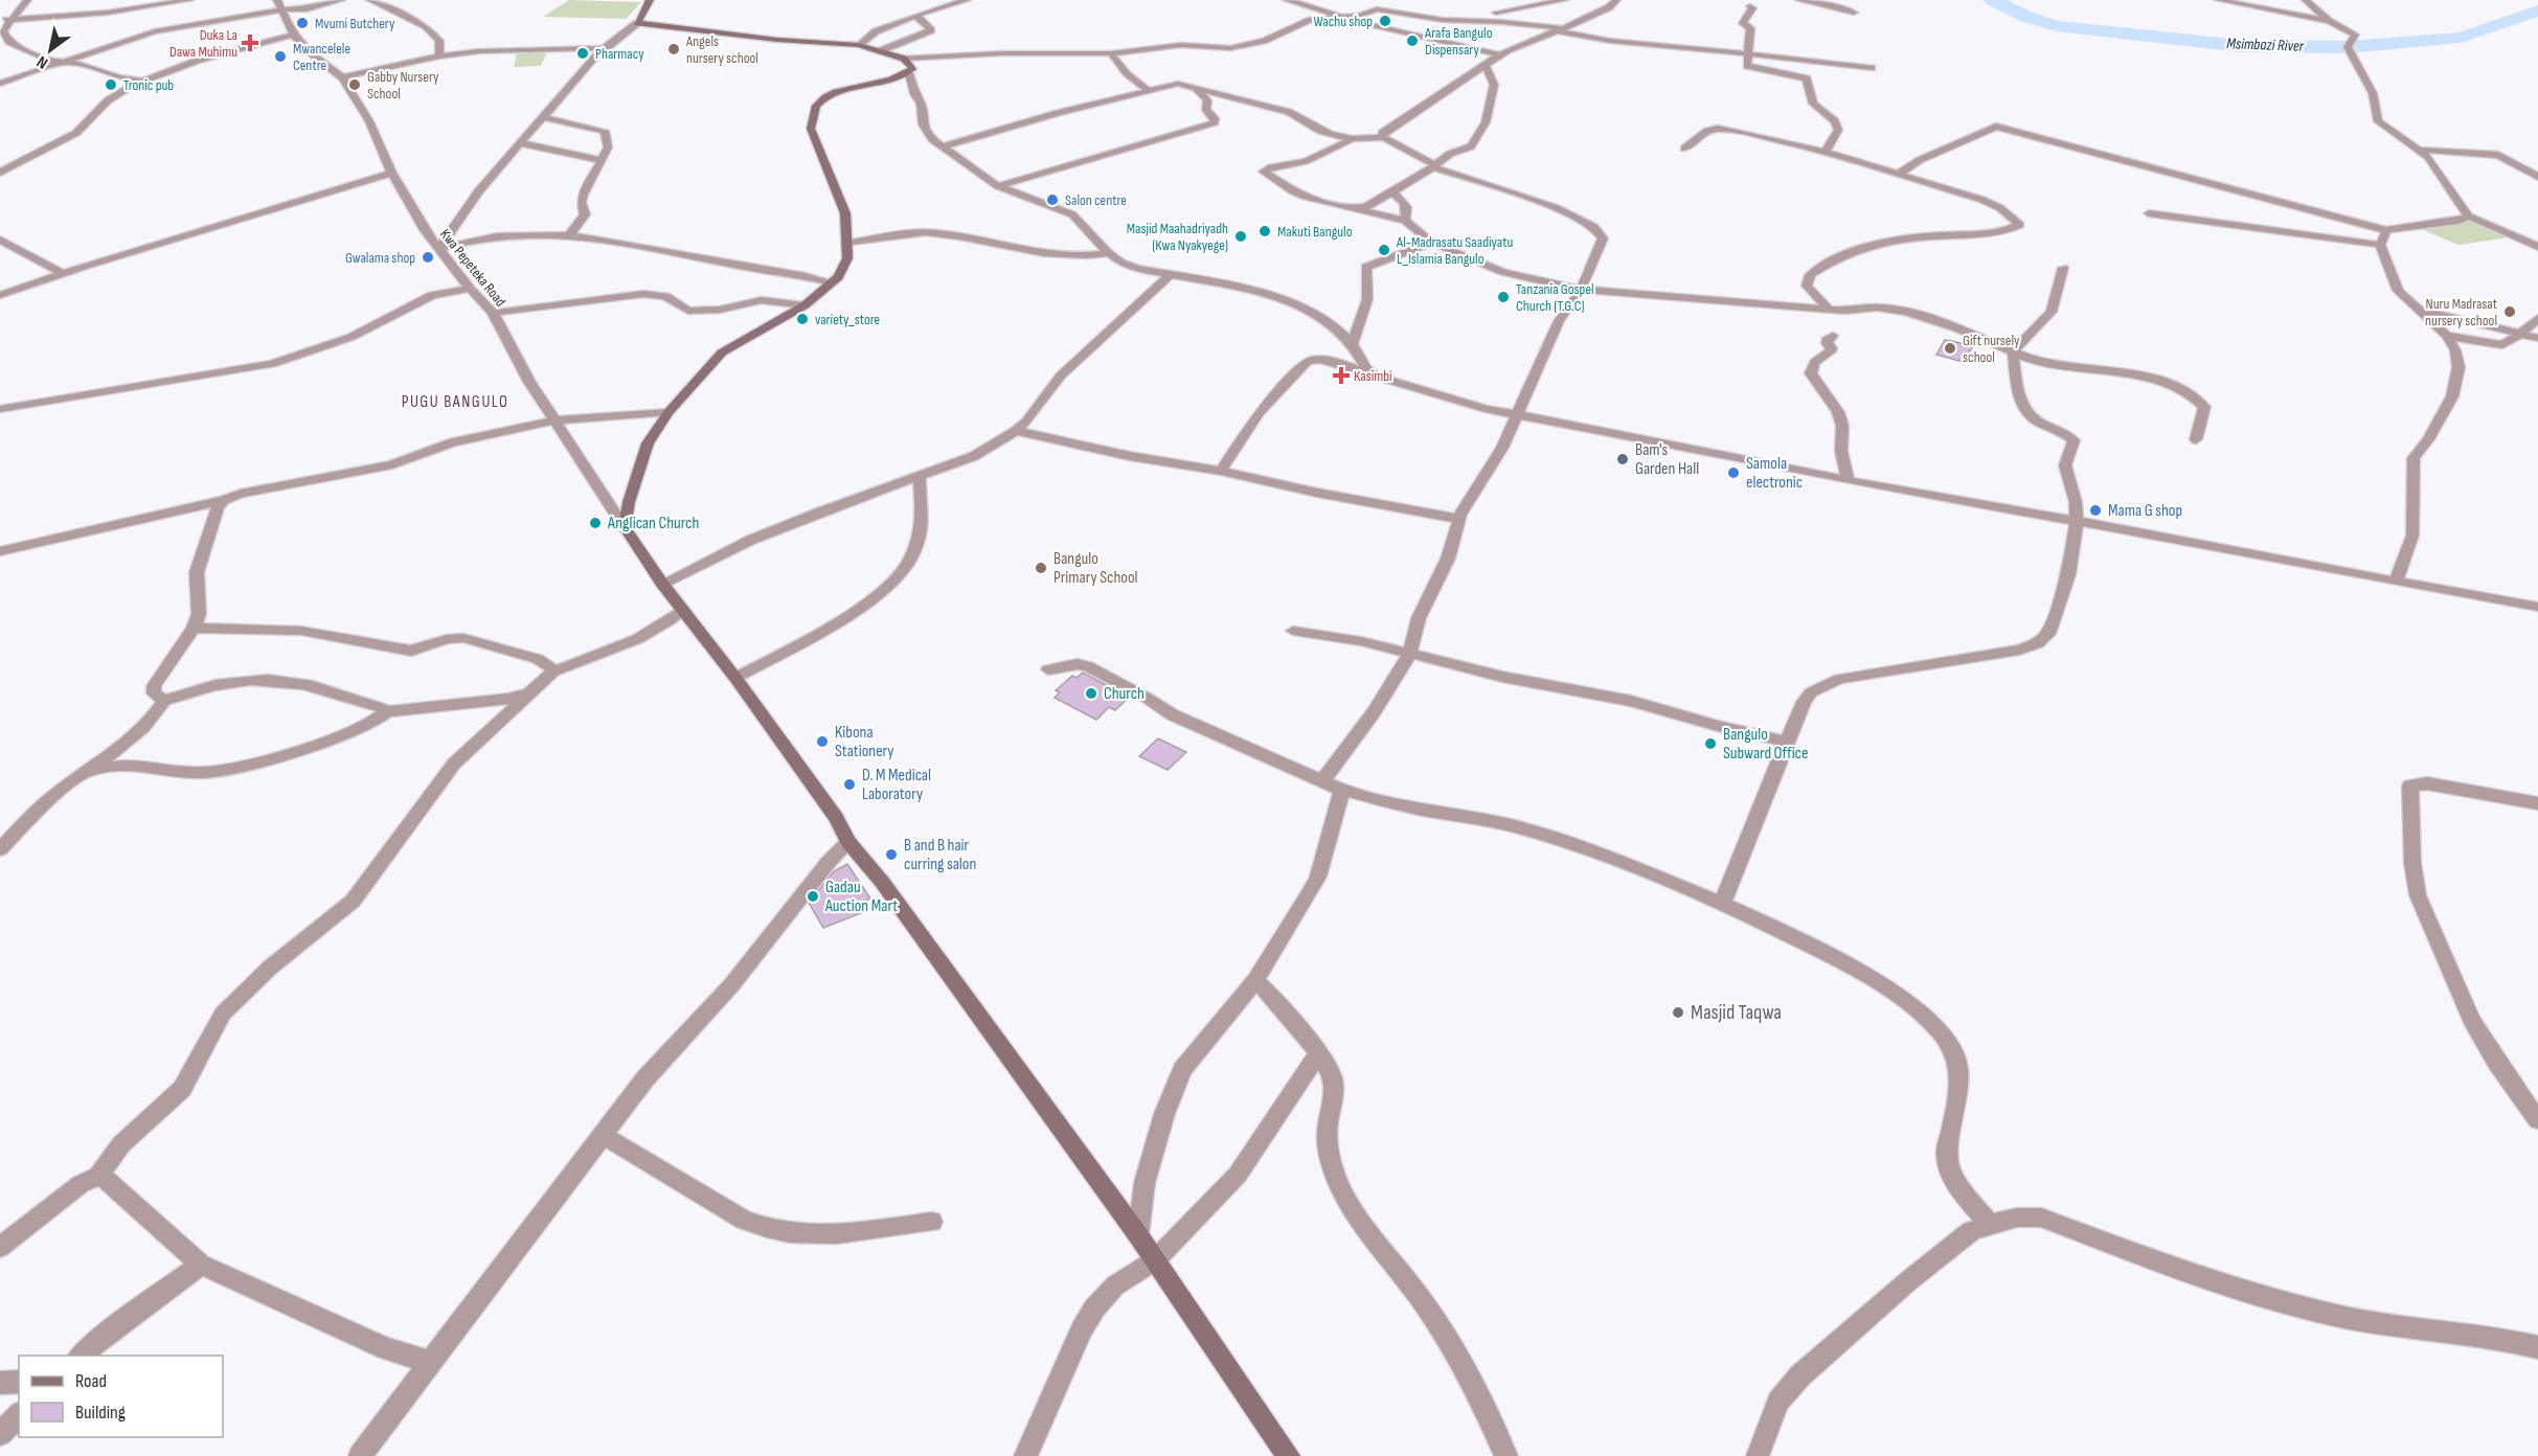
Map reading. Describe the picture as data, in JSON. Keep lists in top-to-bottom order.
{
  "streets": {
    "street": ["Kwa Pepeteka Road"]
  },
  "districts": ["PUGU BANGULO"],
  "water": ["Msimbazi River"],
  "places": {
    "other": [
      "Wachu shop",
      "Mvumi Butchery",
      "Arafa Bangulo Dispensary",
      "Angels nursery school",
      "Pharmacy",
      "Mwancelele Centre",
      "Tronic pub",
      "Gabby Nursery School",
      "Salon centre",
      "Makuti Bangulo",
      "Masjid Maahadriyadh (Kwa Nyakyege)",
      "Al-Madrasatu Saadiyatu L_Islamia Bangulo",
      "Gwalama shop",
      "Tanzania Gospel Church (T.G.C)",
      "Nuru Madrasat nursery school",
      "variety_store",
      "Gift nursely school",
      "Bam's Garden Hall",
      "Samola electronic",
      "Mama G shop",
      "Anglican Church",
      "Bangulo Primary School",
      "Church",
      "Kibona Stationery",
      "Bangulo Subward Office",
      "D. M Medical Laboratory",
      "B and B hair curring salon",
      "Gadau Auction Mart",
      "Masjid Taqwa"
    ],
    "health": ["Duka La Dawa Muhimu", "Kasimbi"]
  },
  "legend": ["Road", "Building"],
  "north": "bottom left"
}
